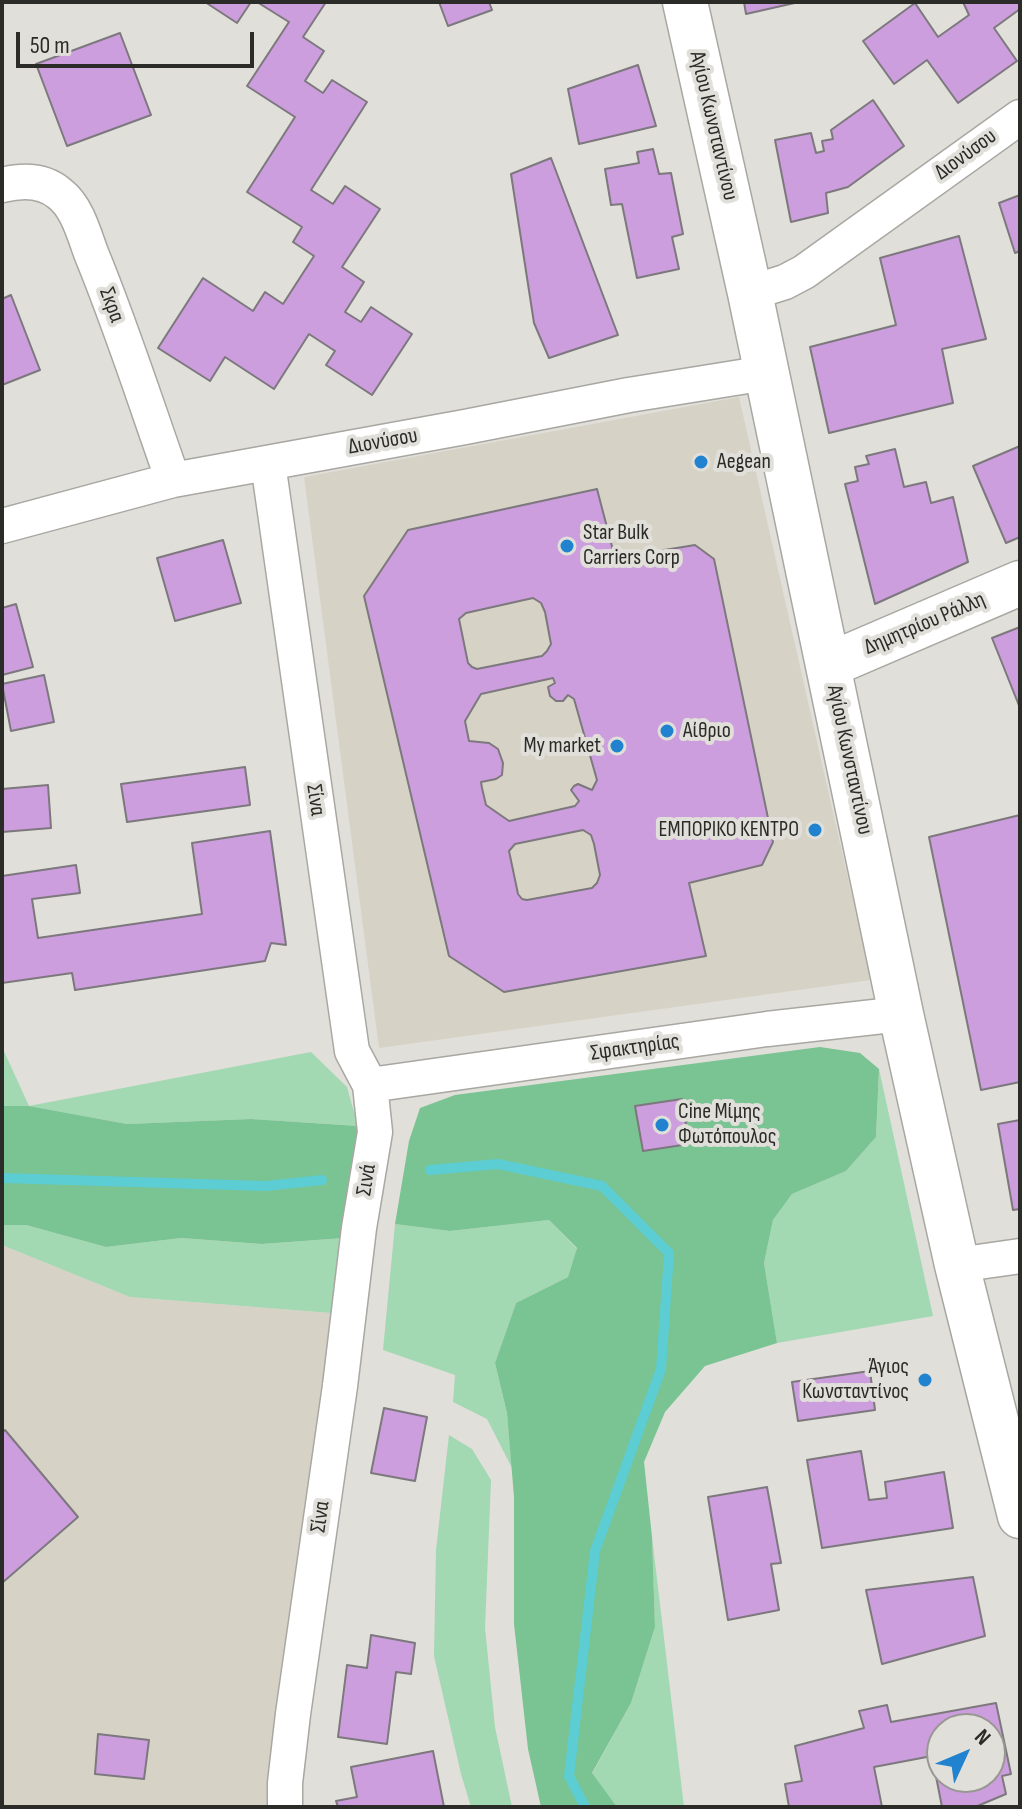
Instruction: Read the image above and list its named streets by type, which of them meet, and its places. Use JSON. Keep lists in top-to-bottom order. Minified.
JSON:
{"streets":{"street":["Αγίου Κωνσταντίνου","Διονύσου","Σκρα","Δημητρίου Ράλλη","Σίνα","Σφακτηρίας","Σινά"]},"crossings":[["Αγίου Κωνσταντίνου","Διονύσου"],["Αγίου Κωνσταντίνου","Δημητρίου Ράλλη"],["Αγίου Κωνσταντίνου","Σφακτηρίας"],["Διονύσου","Σκρα"],["Διονύσου","Σίνα"],["Σίνα","Σφακτηρίας"],["Σίνα","Σινά"]],"places":["Aegean","Star Bulk Carriers Corp","Αίθριο","My market","ΕΜΠΟΡΙΚΟ ΚΕΝΤΡΟ","Cine Μίμης Φωτόπουλος","Άγιος Κωνσταντίνος"],"scale_bar":"50 m","north":"top right"}
